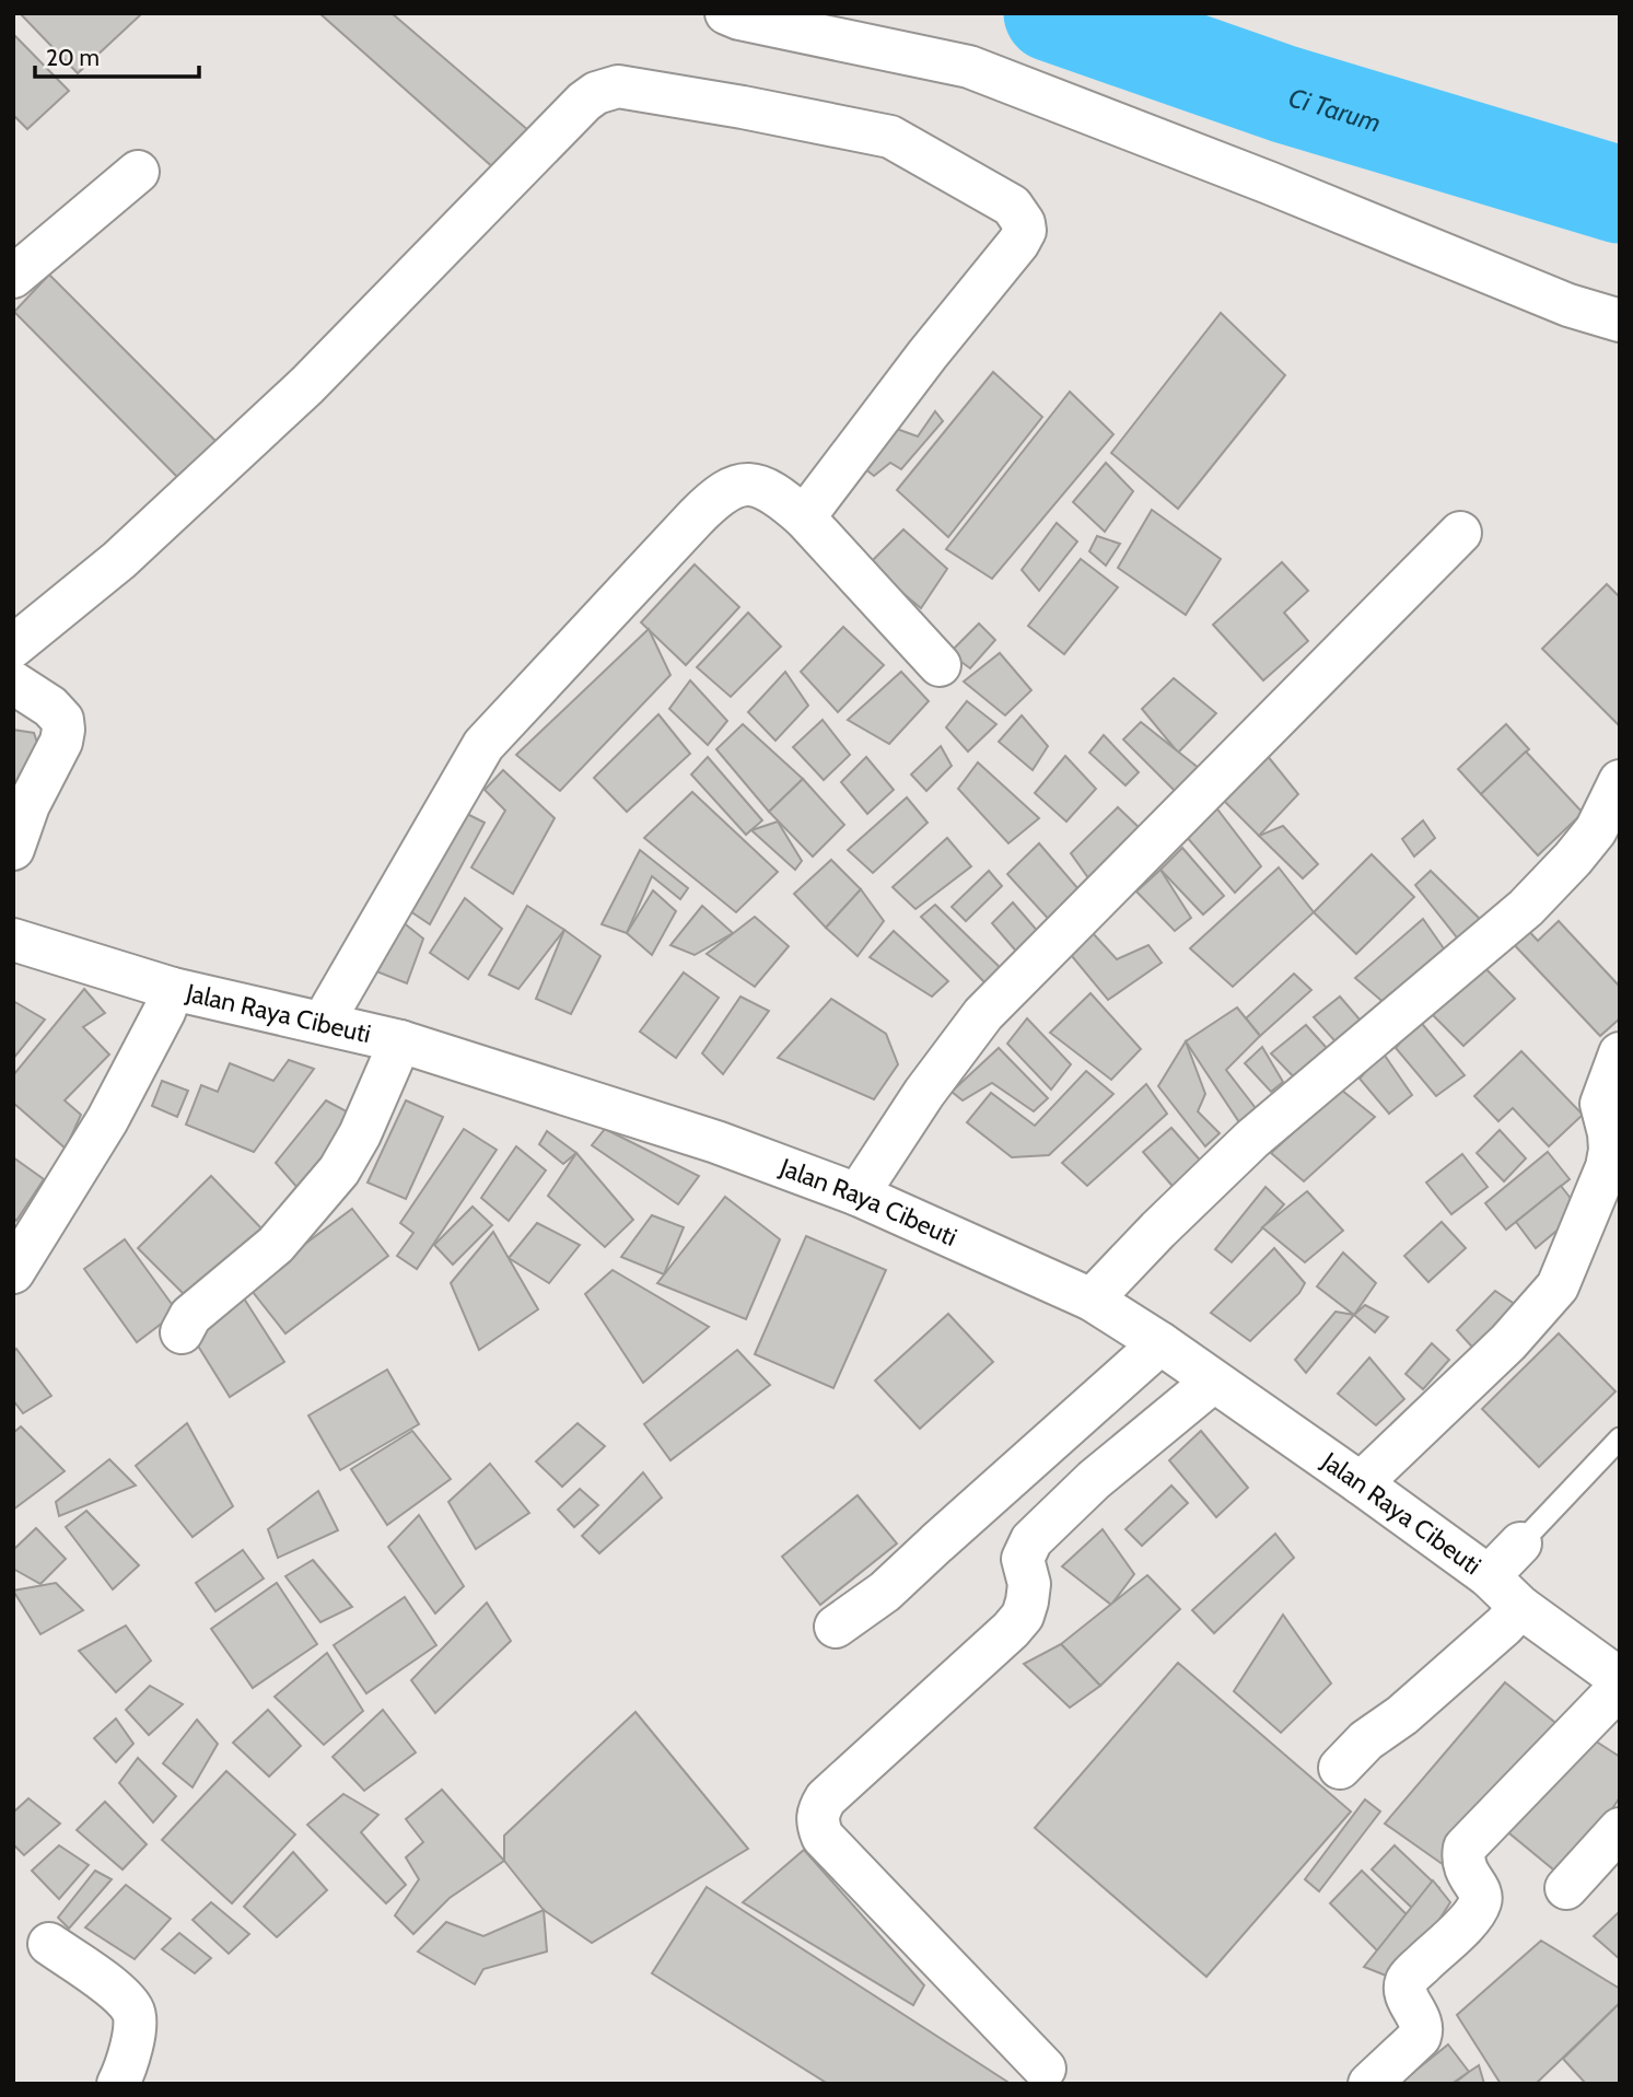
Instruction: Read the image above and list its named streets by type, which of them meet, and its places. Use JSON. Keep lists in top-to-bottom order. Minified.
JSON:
{"streets":{"street":["Jalan Raya Cibeuti"]},"water":["Ci Tarum"],"scale_bar":"20 m"}
